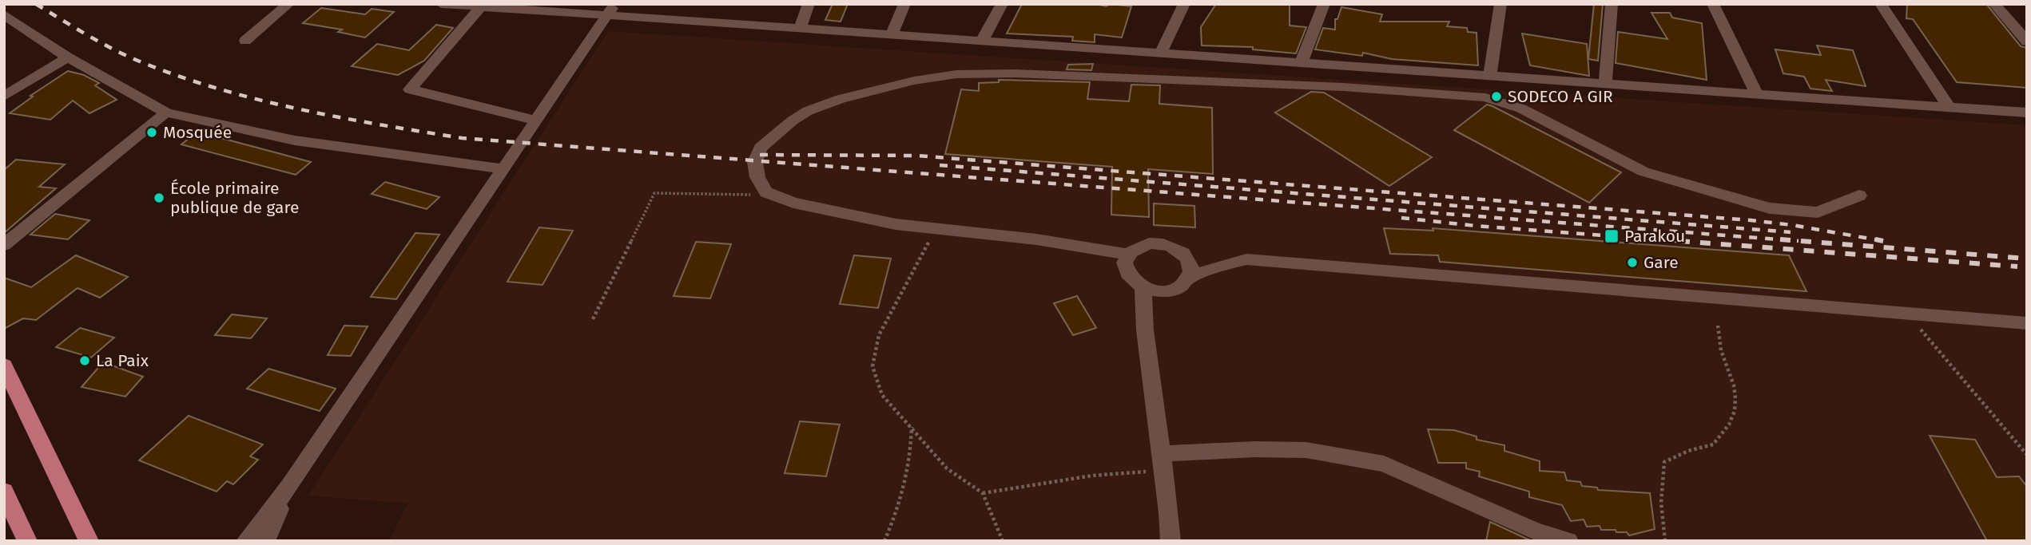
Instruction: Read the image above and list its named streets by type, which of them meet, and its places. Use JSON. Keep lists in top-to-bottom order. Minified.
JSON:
{"places":{"other":["SODECO A GIR","Mosquée","École primaire publique de gare","Gare","La Paix"],"transit":["Parakou"]}}
